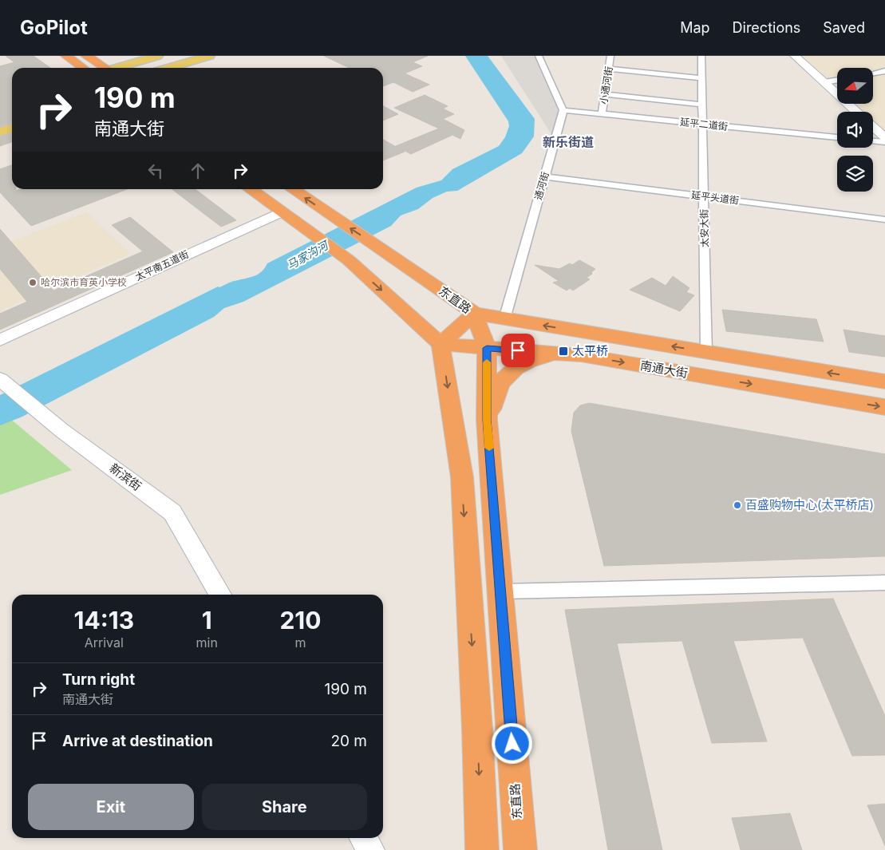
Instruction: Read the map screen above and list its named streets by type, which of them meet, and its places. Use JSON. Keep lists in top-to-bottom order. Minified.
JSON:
{"streets":{"highway":["东直路","南通大街"],"street":["小通河街","延平二道街","通河街","延平头道街","太安大街","太平南五道街","新滨街"]},"crossings":[["小通河街","延平二道街"],["延平二道街","通河街"],["延平二道街","太安大街"],["通河街","延平头道街"],["通河街","南通大街"],["延平头道街","太安大街"],["太安大街","南通大街"],["东直路","南通大街"]],"districts":["新乐街道"],"water":["马家沟河"],"places":{"other":["哈尔滨市育英小学校","百盛购物中心(太平桥店)"],"transit":["太平桥"]},"north":"left","page":{"header":"GoPilot","nav":["Map","Directions","Saved"],"turn":["190 m","南通大街"],"eta":["14:13","Arrival","1","min","210","m"],"list":[{"name":"Turn right","note":"南通大街","value":"190 m"},{"name":"Arrive at destination","value":"20 m"}],"buttons":["Exit","Share"]}}
